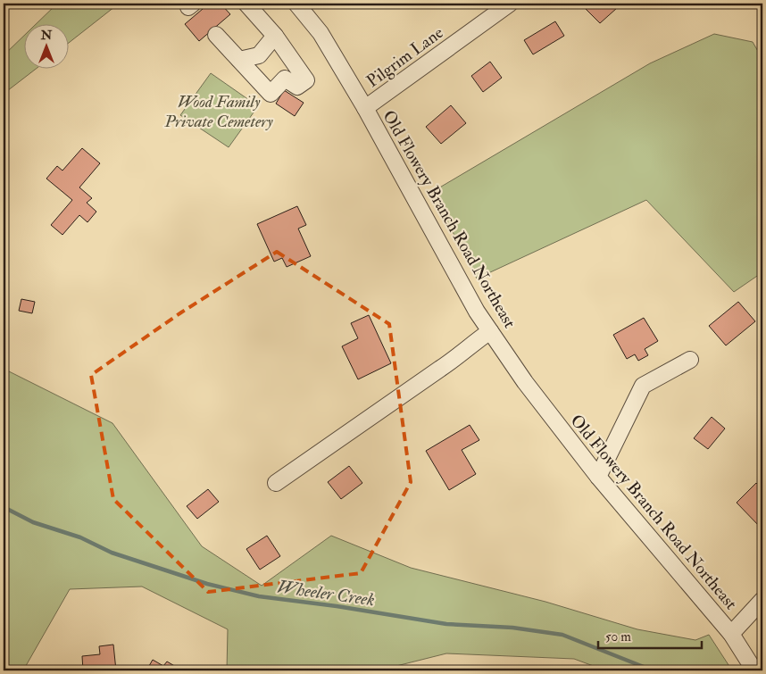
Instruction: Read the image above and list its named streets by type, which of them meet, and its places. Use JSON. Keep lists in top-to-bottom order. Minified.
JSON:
{"streets":{"street":["Pilgrim Lane","Old Flowery Branch Road Northeast"]},"crossings":[["Pilgrim Lane","Old Flowery Branch Road Northeast"]],"water":["Wheeler Creek"],"parks":["Wood Family Private Cemetery"],"scale_bar":"50 m","north":"top"}
